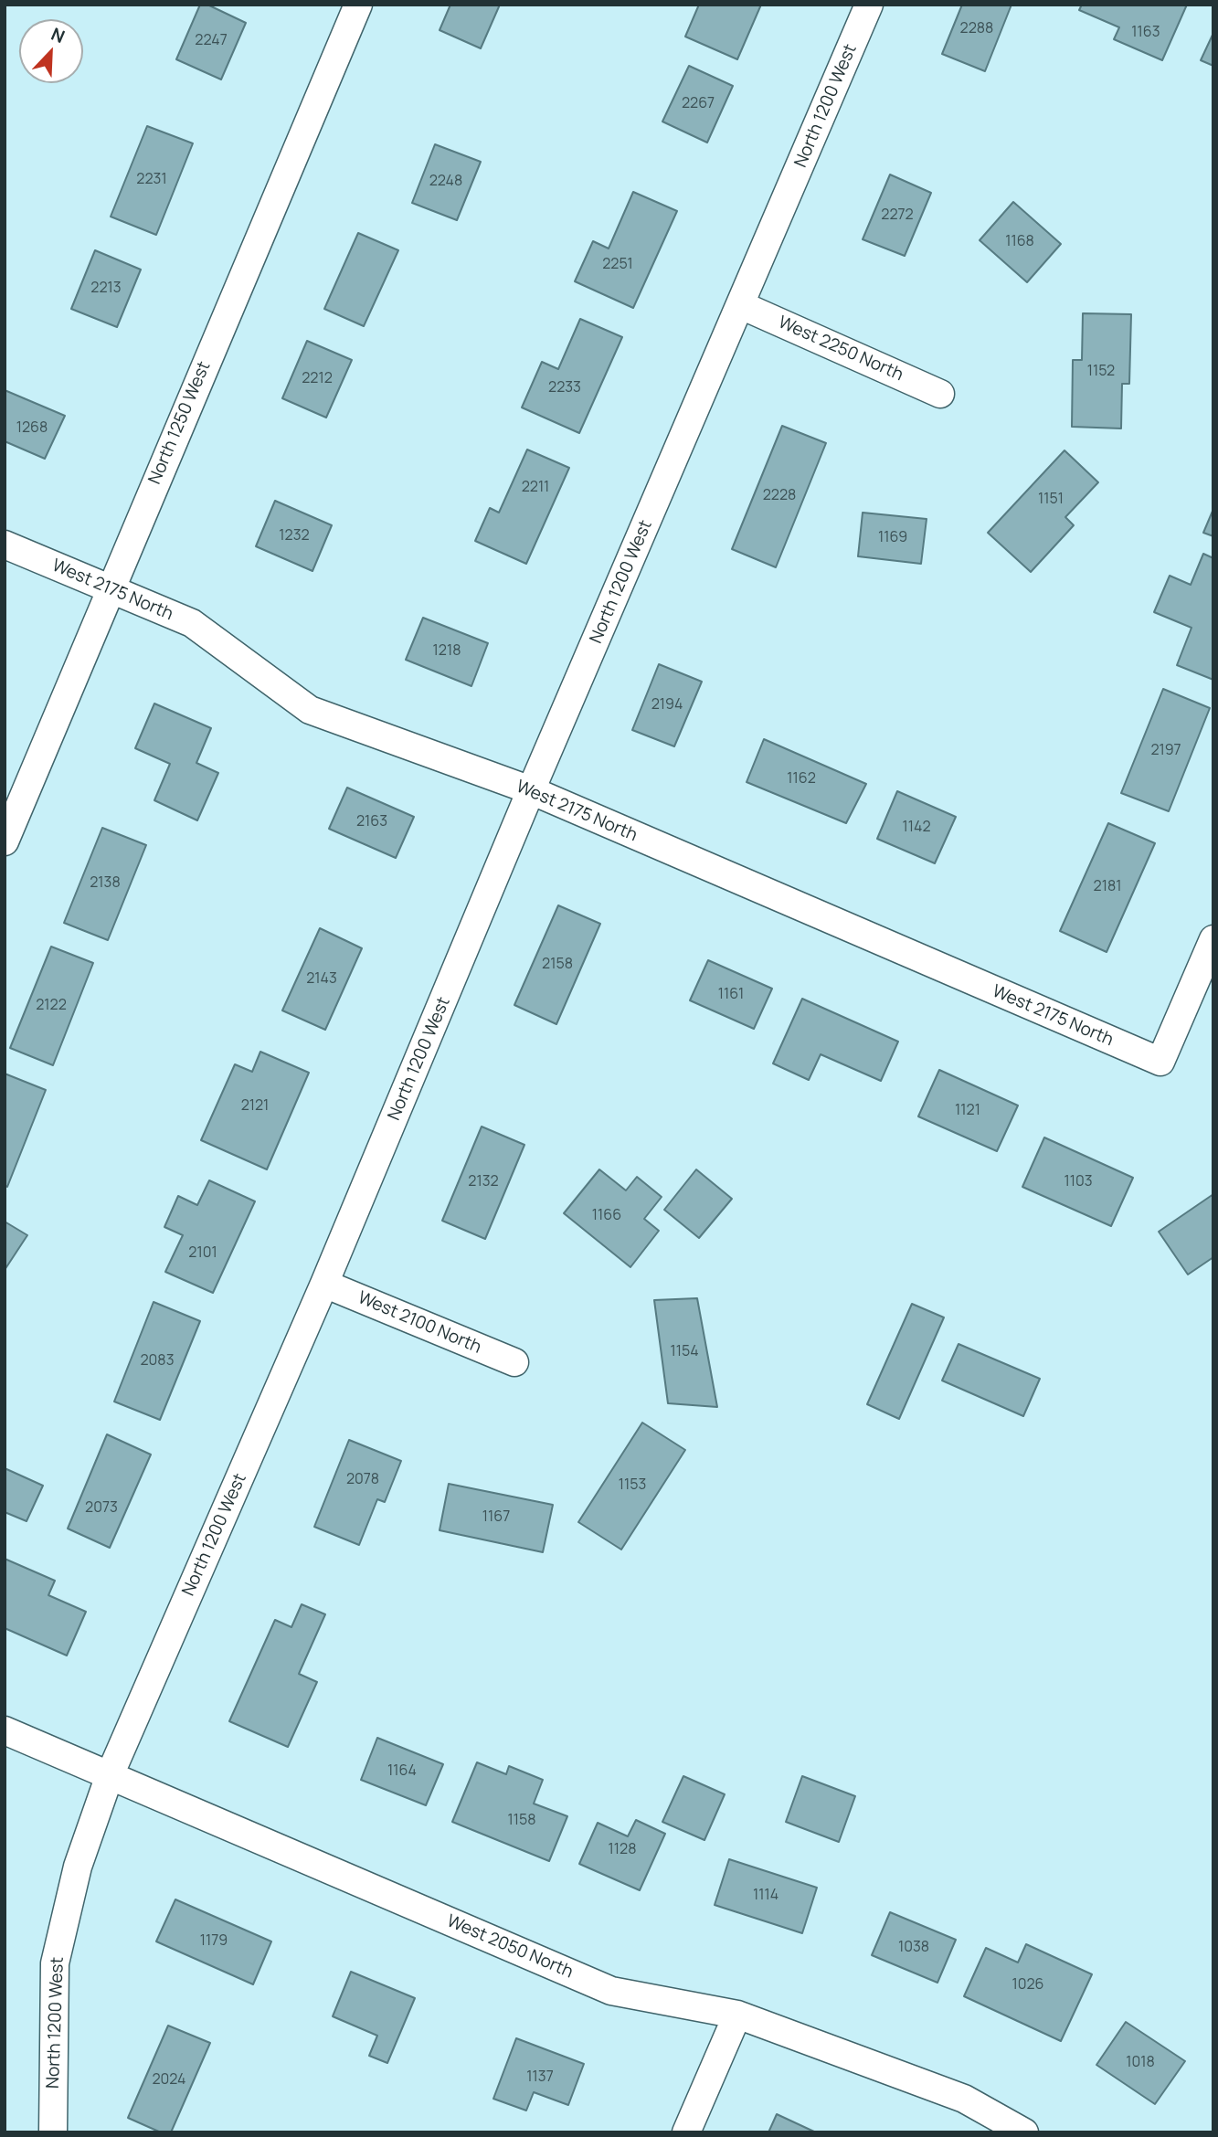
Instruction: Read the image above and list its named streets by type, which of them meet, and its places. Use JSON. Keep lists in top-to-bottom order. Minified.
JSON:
{"streets":{"street":["North 1200 West","West 2250 North","North 1250 West","West 2175 North","West 2100 North","West 2050 North"]},"crossings":[["North 1200 West","West 2250 North"],["North 1200 West","West 2175 North"],["North 1200 West","West 2100 North"],["North 1200 West","West 2050 North"],["North 1250 West","West 2175 North"]],"house_numbers":["2288","1163","2247","2267","2231","2248","2272","1168","2251","2213","1152","2212","2233","1268","2211","2228","1151","1232","1169","1218","2194","2197","1162","2163","1142","2138","2181","2158","2143","1161","2122","2121","1121","2132","1103","1166","2101","1154","2083","2078","1153","2073","1167","1164","1158","1128","1114","1179","1038","1026","1018","1137","2024"],"north":"top right"}
